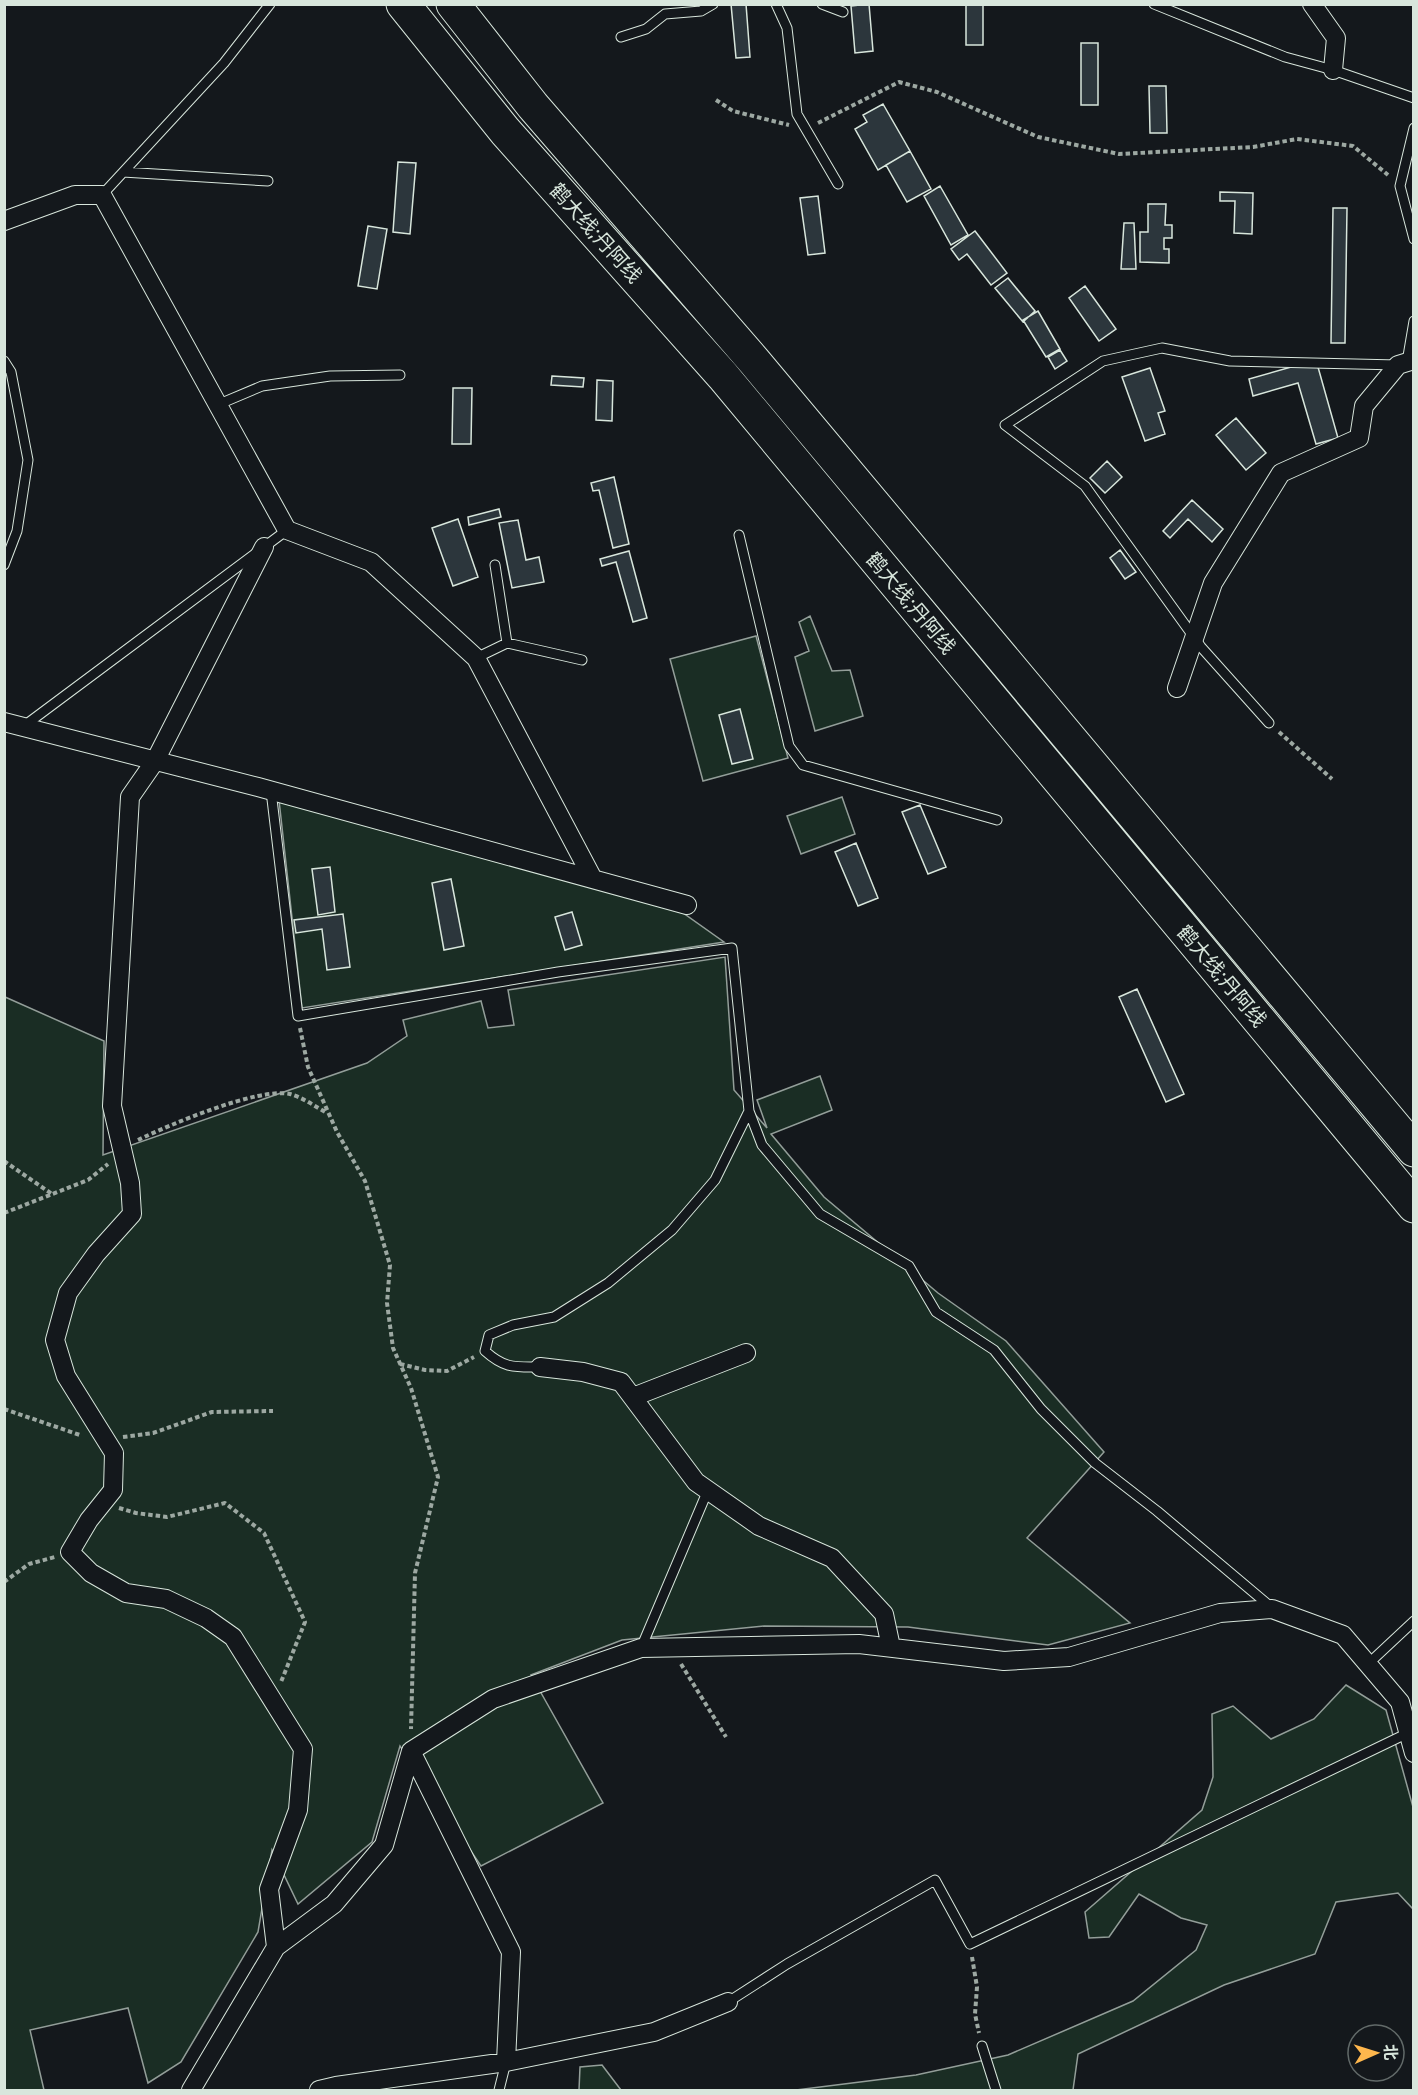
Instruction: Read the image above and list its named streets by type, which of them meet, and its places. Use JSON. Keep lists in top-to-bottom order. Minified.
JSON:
{"streets":{"highway":["鹤大线;丹阿线"]},"north":"right"}
